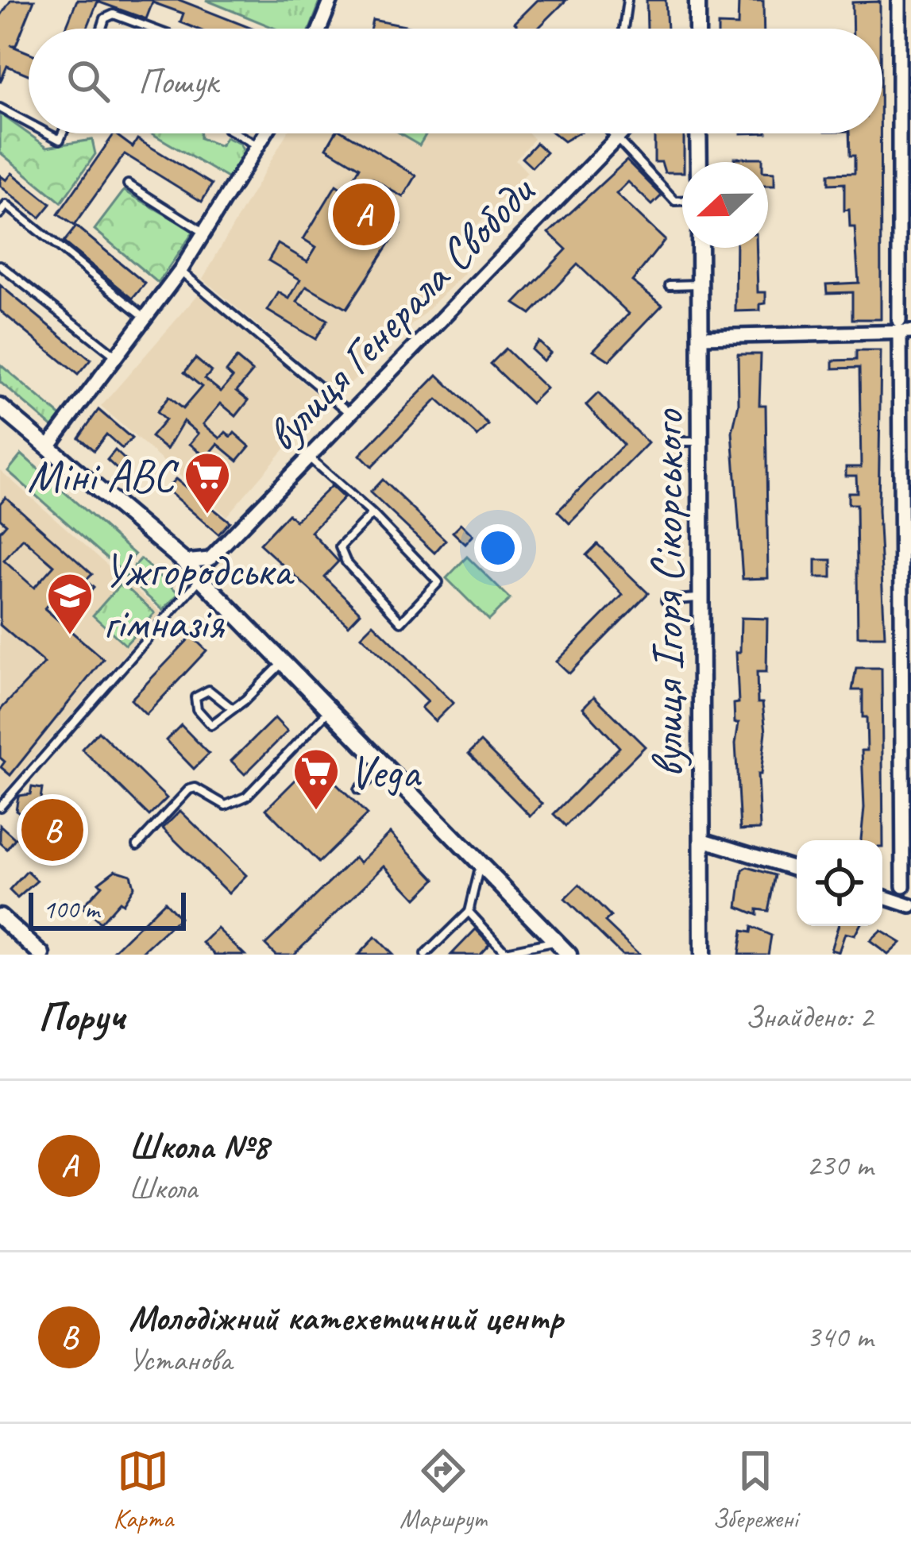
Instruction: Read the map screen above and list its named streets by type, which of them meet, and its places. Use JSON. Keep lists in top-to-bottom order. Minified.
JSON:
{"streets":{"street":["вулиця Генерала Свободи","вулиця Ігоря Сікорського"]},"places":{"supermarket":["Міні ABC","Vega"],"school or university":["Ужгородська гімназія"]},"scale_bar":"100 m","north":"left","page":{"search":"Пошук","pins":["A","B"],"scale":"100 m","heading":["Поруч","Знайдено: 2"],"list":[{"mark":"A","name":"Школа №8","note":"Школа","value":"230 m"},{"mark":"B","name":"Молодіжний катехетичний центр","note":"Установа","value":"340 m"}],"nav":["Карта","Маршрут","Збережені"]}}
